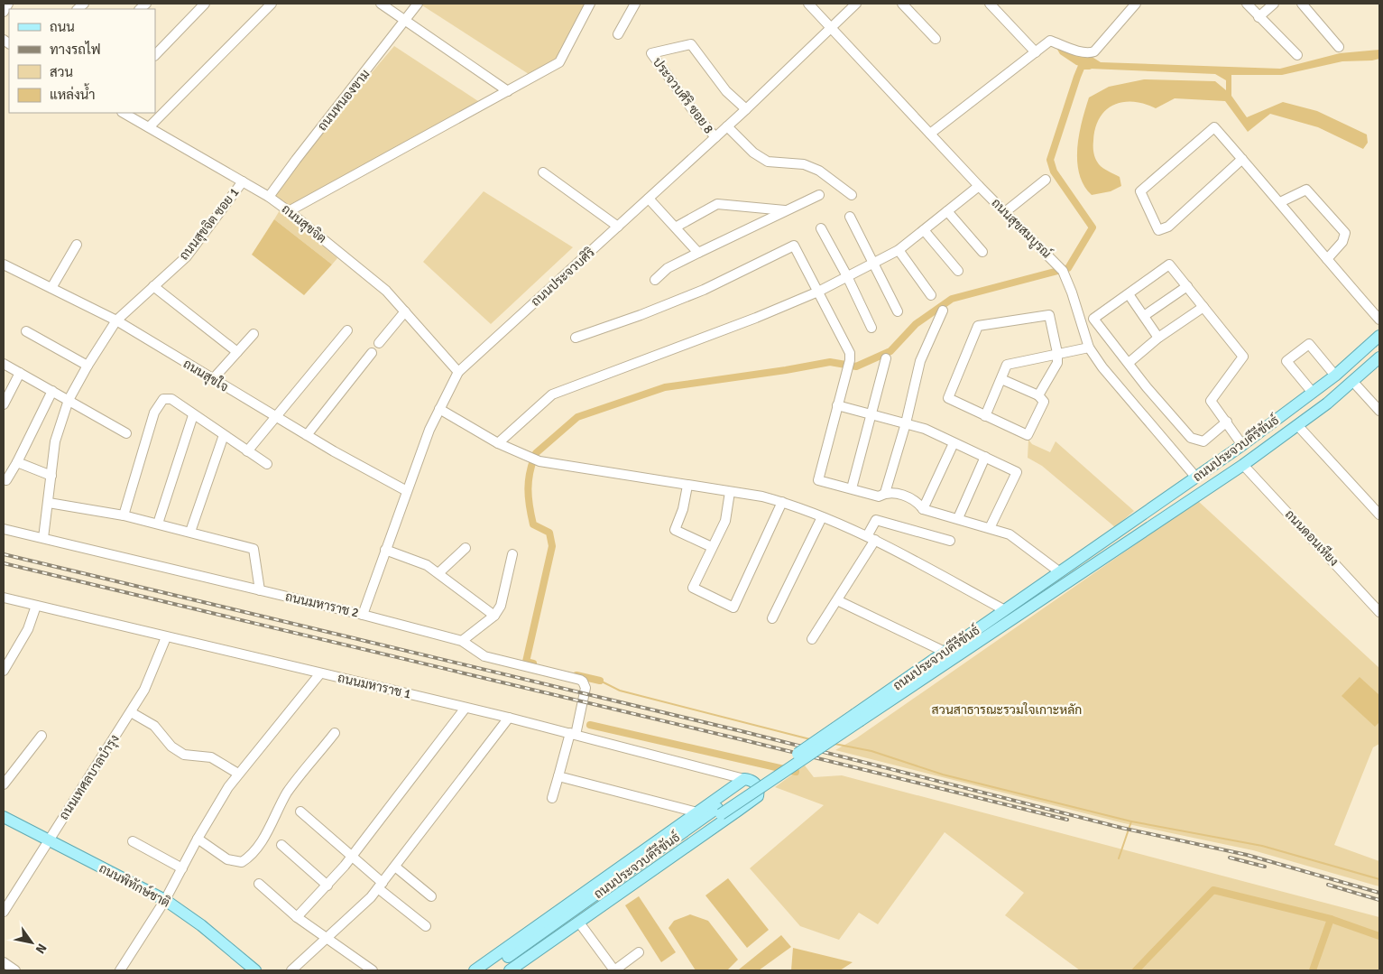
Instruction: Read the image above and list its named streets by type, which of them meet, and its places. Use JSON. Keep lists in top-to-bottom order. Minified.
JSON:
{"streets":{"main road":["ถนนประจวบคีรีขันธ์","ถนนพิทักษ์ชาติ"],"street":["ประจวบศิริ ซอย 8","ถนนหนองขาม","ถนนสุขจิต ซอย 1","ถนนสุขจิต","ถนนสุขสมบูรณ์","ถนนประจวบศิริ","ถนนสุขใจ","ถนนดอนเหียง","ถนนมหาราช 2","ถนนมหาราช 1","ถนนเทศลบาลบำรุง"]},"crossings":[["ประจวบศิริ ซอย 8","ถนนประจวบศิริ"],["ถนนหนองขาม","ถนนสุขจิต"],["ถนนสุขจิต ซอย 1","ถนนสุขจิต"],["ถนนสุขจิต ซอย 1","ถนนสุขใจ"],["ถนนสุขจิต ซอย 1","ถนนมหาราช 2"],["ถนนสุขจิต","ถนนประจวบศิริ"],["ถนนสุขสมบูรณ์","ถนนประจวบศิริ"],["ถนนสุขสมบูรณ์","ถนนประจวบคีรีขันธ์"],["ถนนประจวบศิริ","ถนนสุขใจ"],["ถนนประจวบศิริ","ถนนมหาราช 2"],["ถนนประจวบคีรีขันธ์","ถนนดอนเหียง"],["ถนนมหาราช 2","ถนนมหาราช 1"],["ถนนมหาราช 1","ถนนเทศลบาลบำรุง"],["ถนนเทศลบาลบำรุง","ถนนพิทักษ์ชาติ"]],"parks":["สวนสาธารณะรวมใจเกาะหลัก"],"legend":["ถนน","ทางรถไฟ","สวน","แหล่งน้ำ"],"north":"bottom right"}
